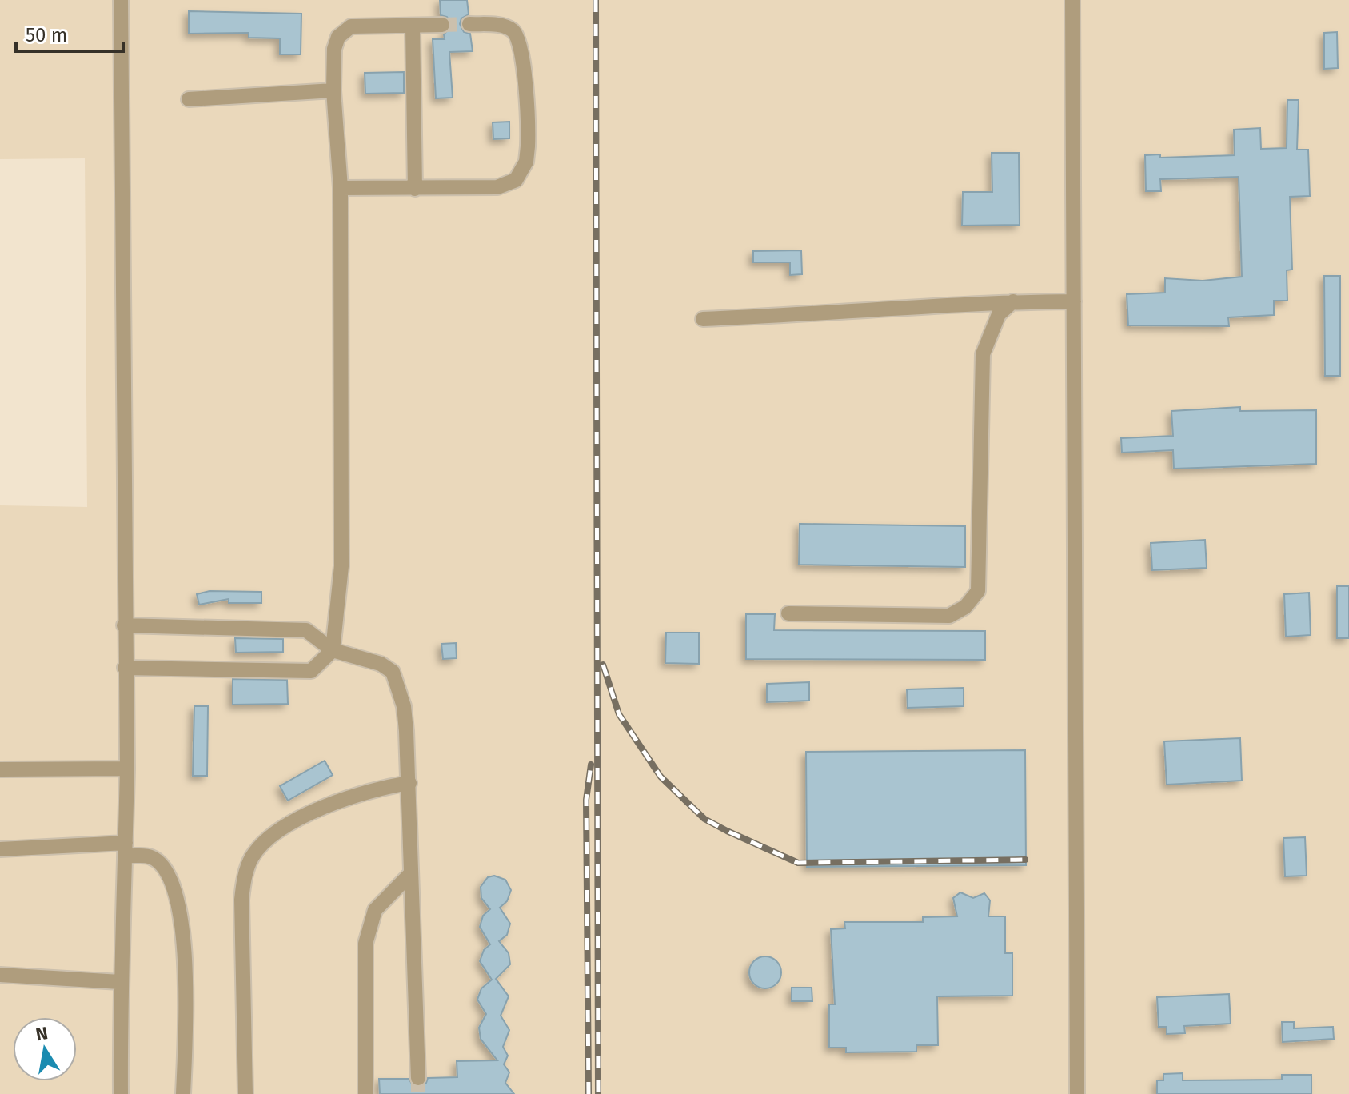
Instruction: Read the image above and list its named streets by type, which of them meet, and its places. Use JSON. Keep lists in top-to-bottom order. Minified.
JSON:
{"scale_bar":"50 m","north":"top"}
